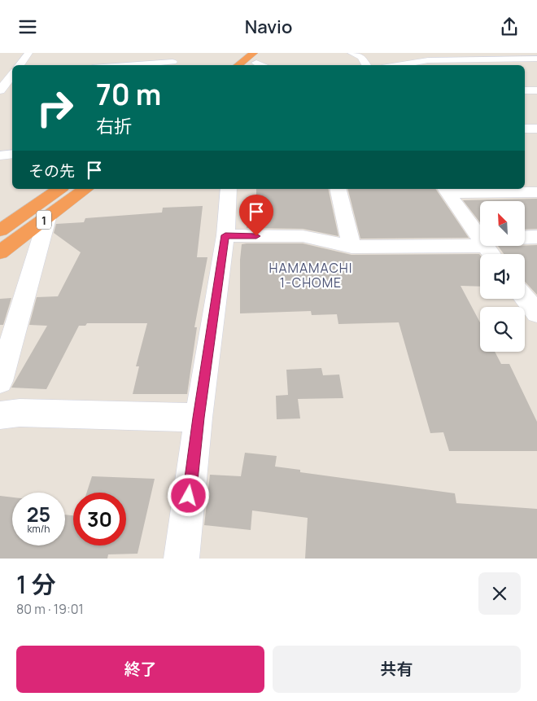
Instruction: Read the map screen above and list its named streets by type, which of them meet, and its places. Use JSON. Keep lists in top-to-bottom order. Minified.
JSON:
{"streets":{"highway":["1"]},"districts":["HAMAMACHI 1-CHOME"],"north":"top left","page":{"header":"Navio","turn":["70 m","右折"],"then":"その先","speed":"25 km/h","limit":"30","heading":["1 分","80 m · 19:01"],"buttons":["終了","共有"]}}
